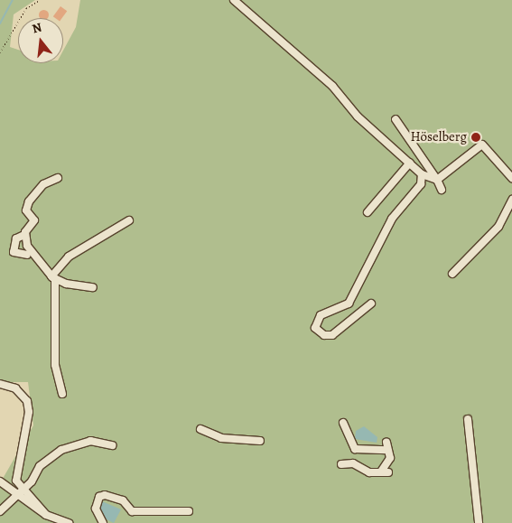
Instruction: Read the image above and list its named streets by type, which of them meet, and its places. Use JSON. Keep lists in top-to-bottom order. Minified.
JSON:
{"places":["Höselberg"],"north":"top"}
